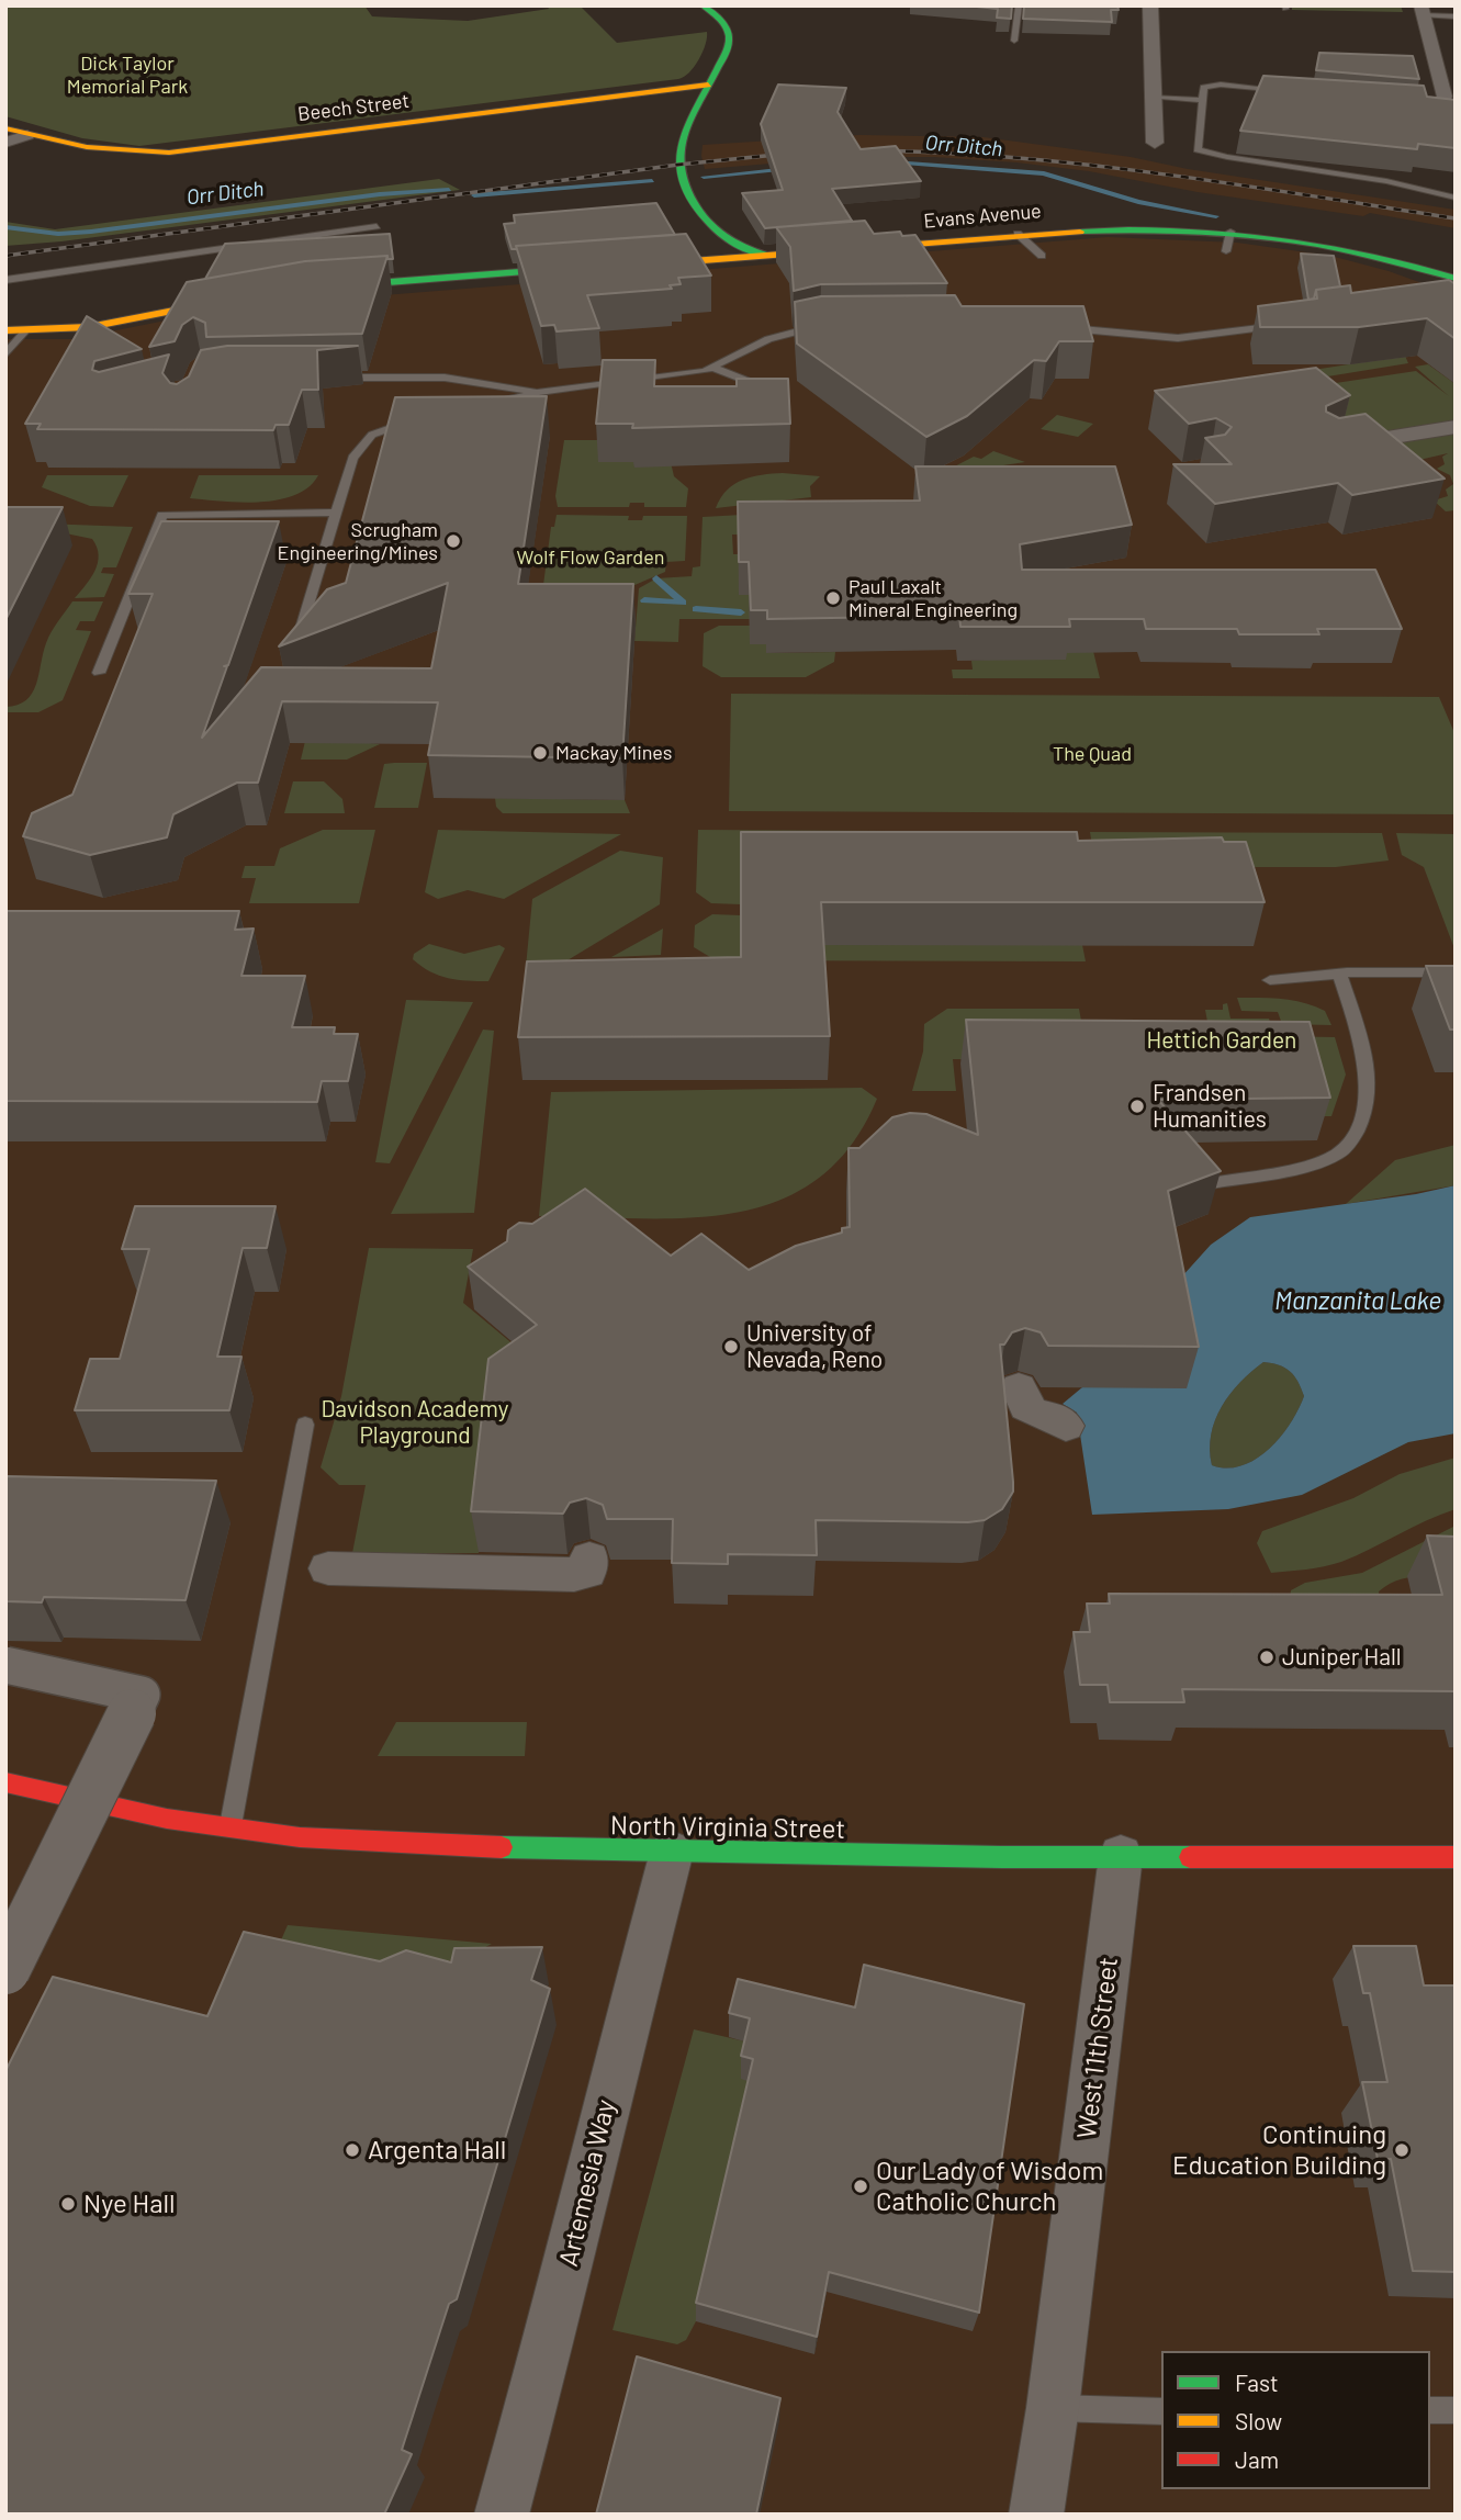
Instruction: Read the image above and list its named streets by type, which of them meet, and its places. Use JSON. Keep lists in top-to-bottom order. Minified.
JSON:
{"streets":{"street":["Beech Street","Evans Avenue","North Virginia Street","West 11th Street","Artemesia Way"]},"crossings":[["North Virginia Street","West 11th Street"],["North Virginia Street","Artemesia Way"]],"water":["Orr Ditch","Manzanita Lake"],"parks":["Dick Taylor Memorial Park","Wolf Flow Garden","The Quad","Hettich Garden","Davidson Academy Playground"],"places":["Scrugham Engineering/Mines","Paul Laxalt Mineral Engineering","Mackay Mines","Frandsen Humanities","University of Nevada, Reno","Juniper Hall","Argenta Hall","Continuing Education Building","Our Lady of Wisdom Catholic Church","Nye Hall"],"legend":["Fast","Slow","Jam"]}
